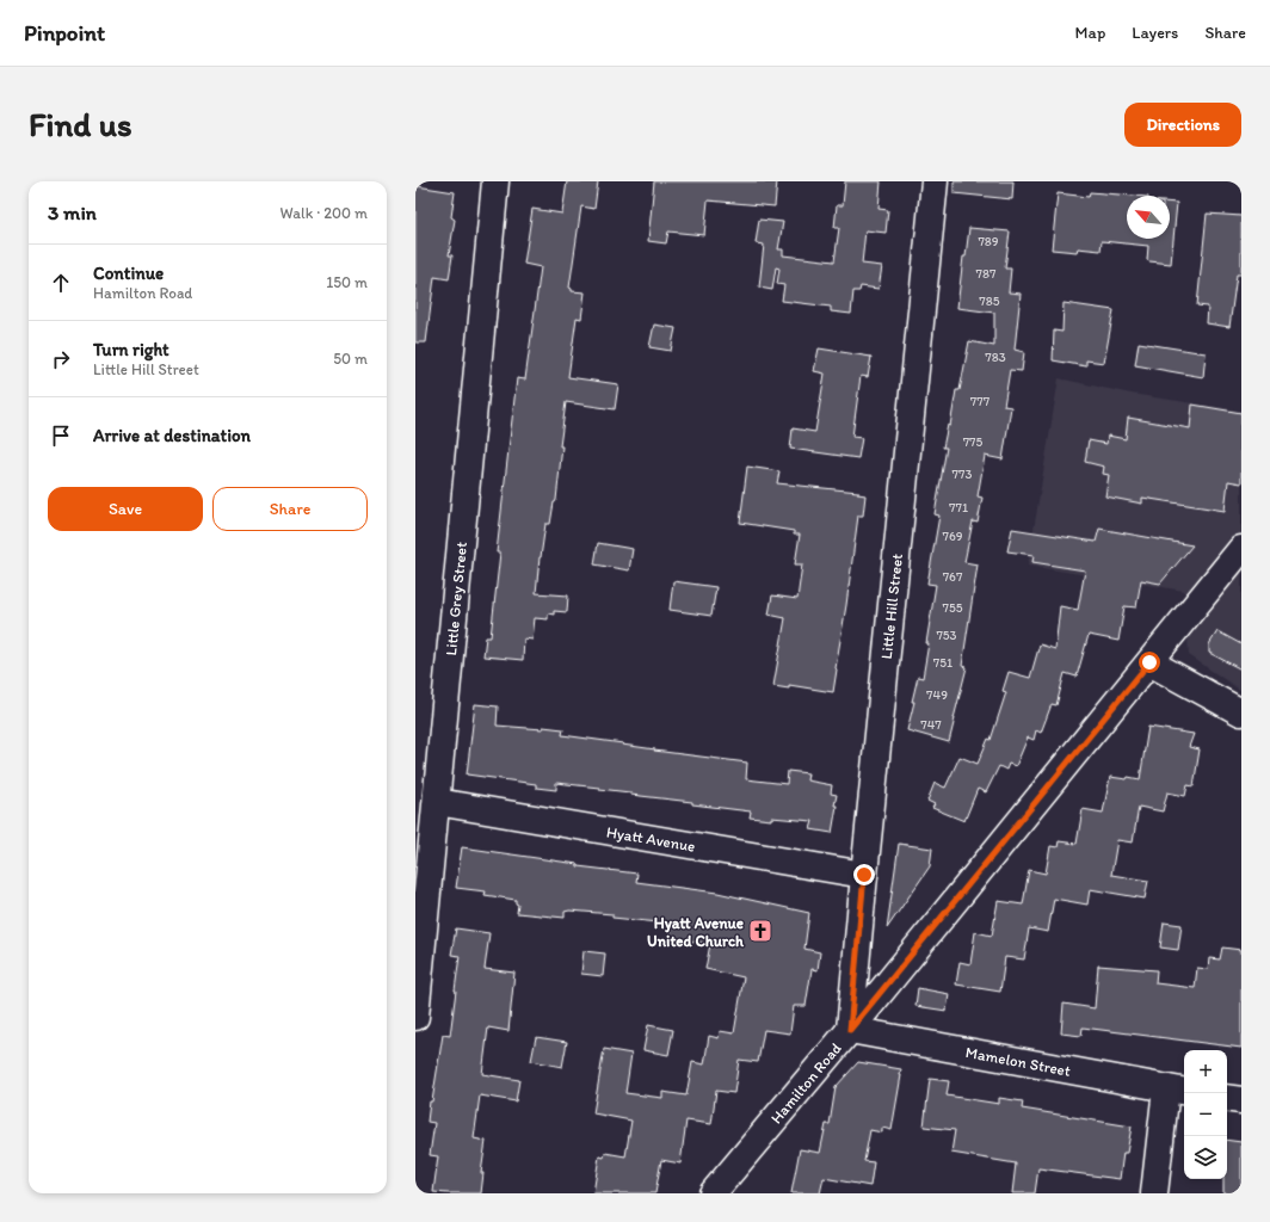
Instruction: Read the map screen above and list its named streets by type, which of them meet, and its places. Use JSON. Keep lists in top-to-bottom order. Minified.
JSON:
{"streets":{"street":["Little Grey Street","Little Hill Street","Hyatt Avenue","Mamelon Street","Hamilton Road"]},"crossings":[["Little Grey Street","Hyatt Avenue"],["Little Hill Street","Hyatt Avenue"],["Little Hill Street","Mamelon Street"],["Little Hill Street","Hamilton Road"],["Mamelon Street","Hamilton Road"]],"places":{"church":["Hyatt Avenue United Church"]},"house_numbers":["789","787","785","783","777","775","773","771","769","767","755","753","751","749","747"],"north":"top left","page":{"header":"Pinpoint","nav":["Map","Layers","Share"],"buttons":["Directions",["Save","Share"]],"title":"Find us","heading":["3 min","Walk · 200 m"],"list":[["Continue","Hamilton Road","150 m"],["Turn right","Little Hill Street","50 m"],"Arrive at destination"],"map_buttons":["+","−"]}}
